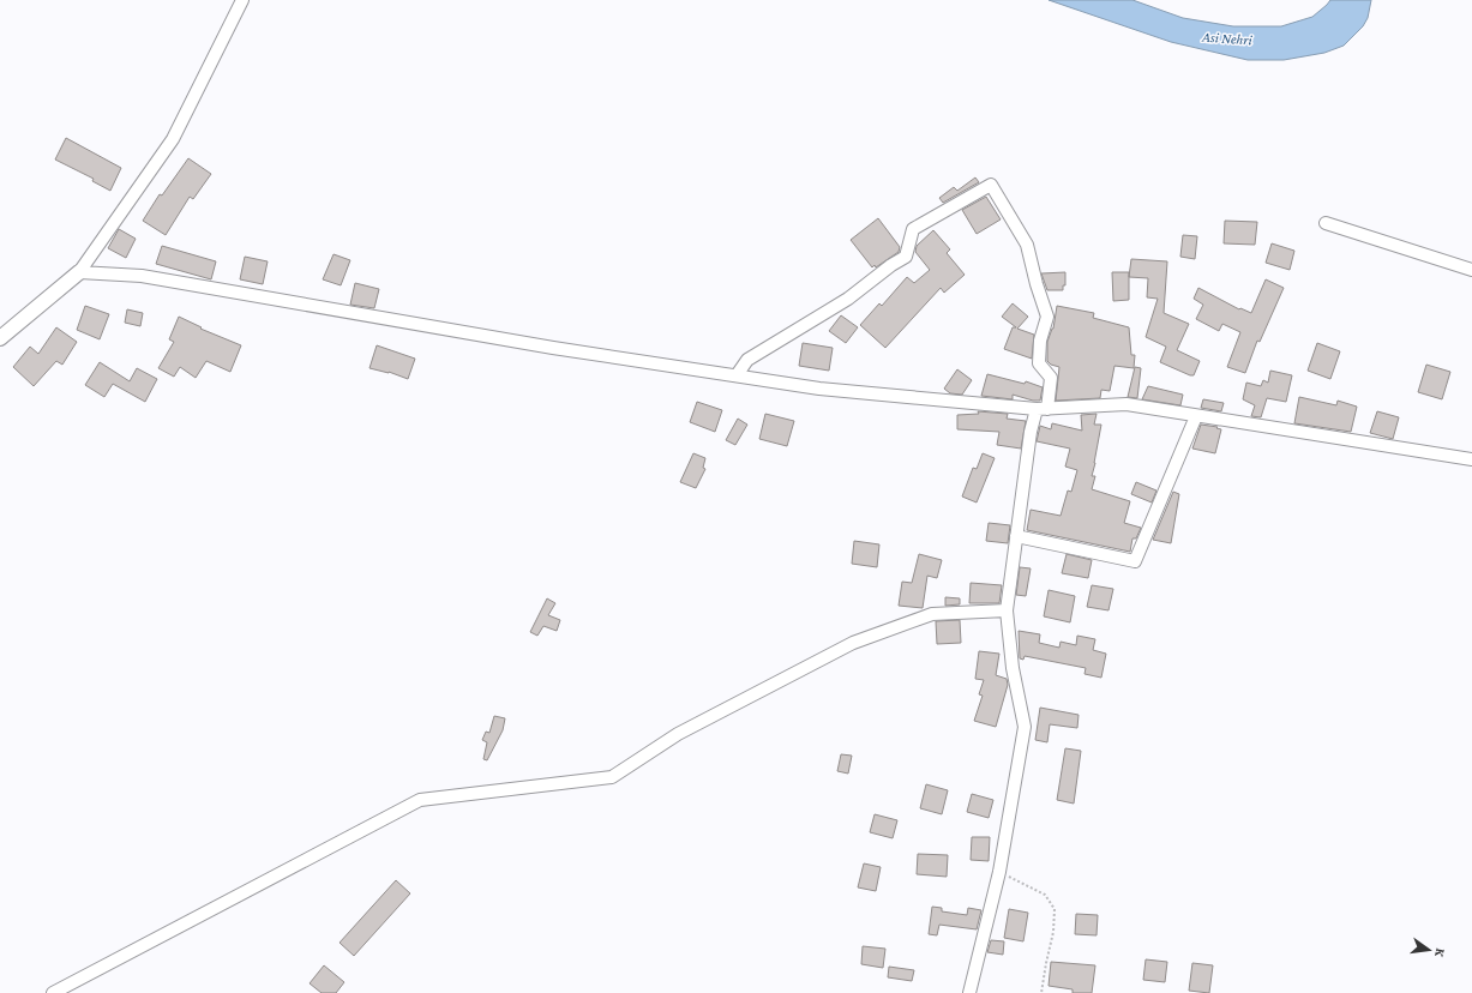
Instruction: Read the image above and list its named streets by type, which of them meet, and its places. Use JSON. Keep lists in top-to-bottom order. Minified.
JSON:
{"water":["Asi Nehri"],"north":"right"}
